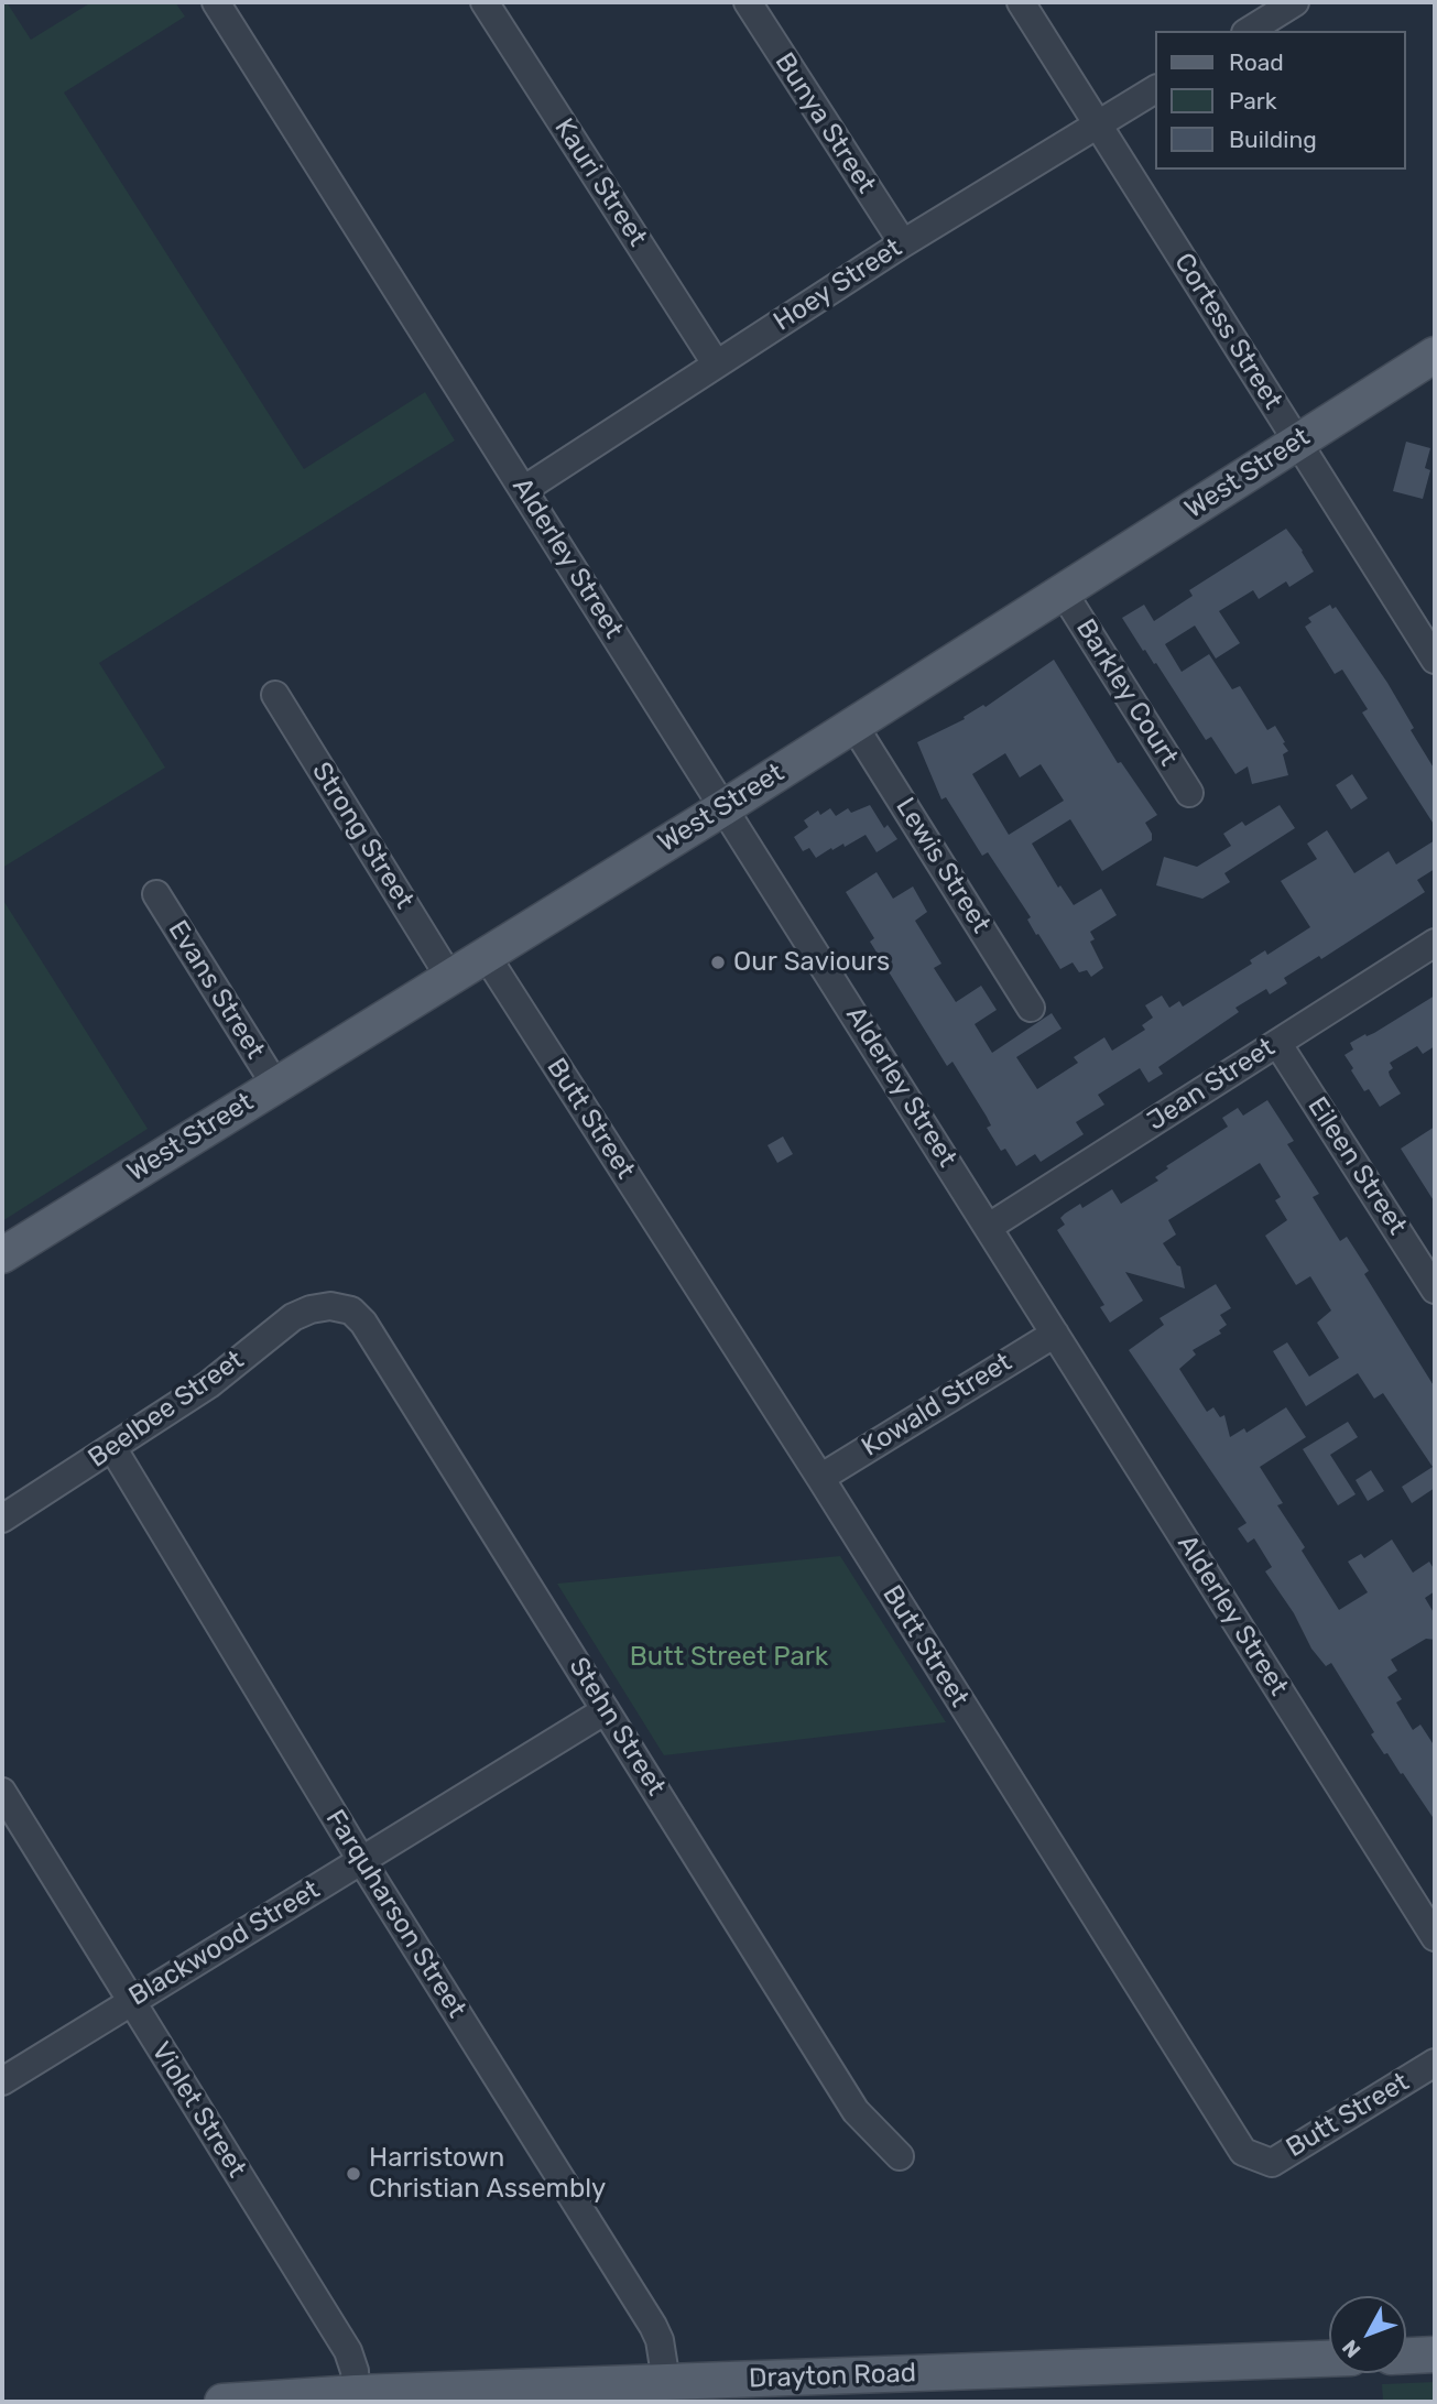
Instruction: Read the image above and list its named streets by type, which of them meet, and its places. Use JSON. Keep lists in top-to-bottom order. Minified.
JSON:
{"streets":{"main road":["West Street","Drayton Road"],"street":["Bunya Street","Kauri Street","Hoey Street","Cortess Street","Alderley Street","Barkley Court","Strong Street","Lewis Street","Evans Street","Jean Street","Butt Street","Eileen Street","Kowald Street","Beelbee Street","Stehn Street","Farquharson Street","Blackwood Street","Violet Street"]},"crossings":[["Bunya Street","Hoey Street"],["Kauri Street","Hoey Street"],["Hoey Street","Cortess Street"],["Hoey Street","Alderley Street"],["Cortess Street","West Street"],["West Street","Alderley Street"],["West Street","Barkley Court"],["West Street","Strong Street"],["West Street","Lewis Street"],["West Street","Evans Street"],["West Street","Butt Street"],["Alderley Street","Jean Street"],["Alderley Street","Kowald Street"],["Jean Street","Eileen Street"],["Butt Street","Kowald Street"],["Beelbee Street","Stehn Street"],["Beelbee Street","Farquharson Street"],["Stehn Street","Blackwood Street"],["Farquharson Street","Blackwood Street"],["Farquharson Street","Drayton Road"],["Blackwood Street","Violet Street"],["Violet Street","Drayton Road"]],"parks":["Butt Street Park"],"places":["Our Saviours","Harristown Christian Assembly"],"legend":["Road","Park","Building"],"north":"bottom left"}
